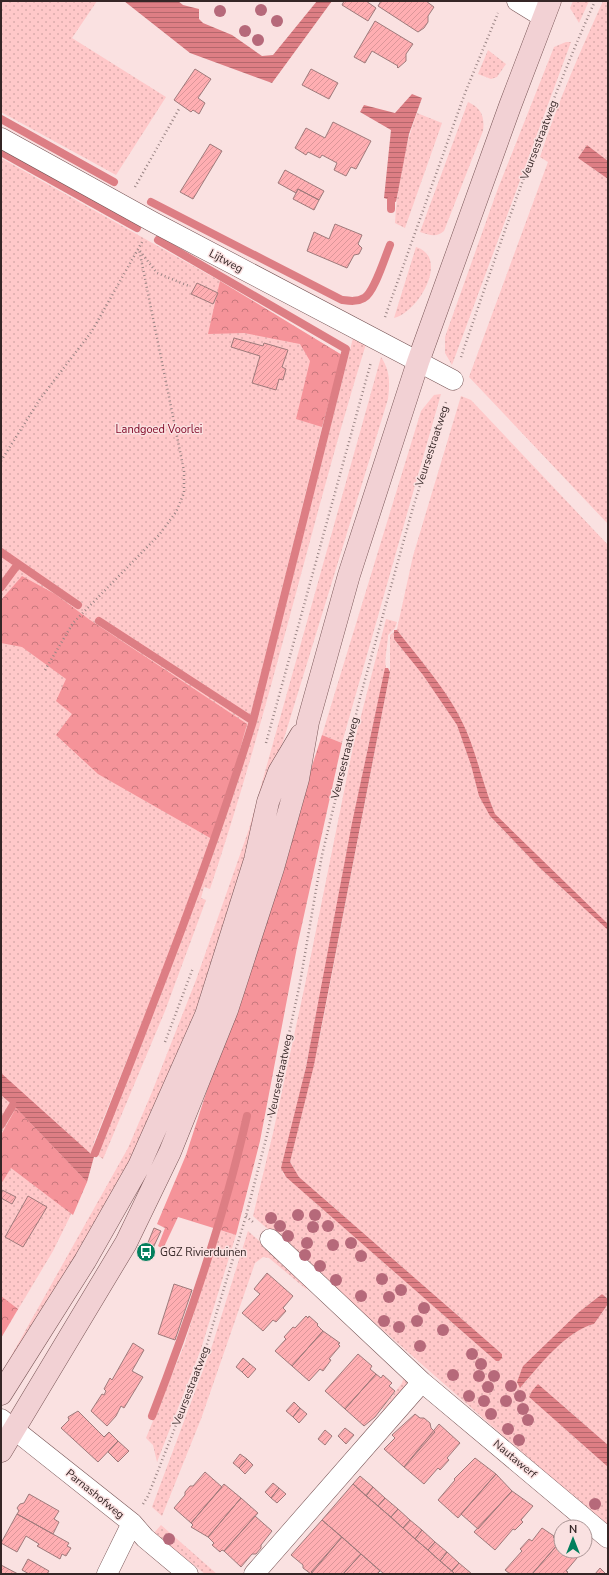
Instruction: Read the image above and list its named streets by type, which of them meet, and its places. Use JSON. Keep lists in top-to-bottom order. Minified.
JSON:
{"streets":{"street":["Lijtweg","Nautawerf","Parnashofweg"],"path":["Veursestraatweg"]},"crossings":[["Veursestraatweg","Lijtweg"],["Veursestraatweg","Parnashofweg"]],"parks":["Landgoed Voorlei"],"places":{"bus stop":["GGZ Rivierduinen"]},"north":"top"}
